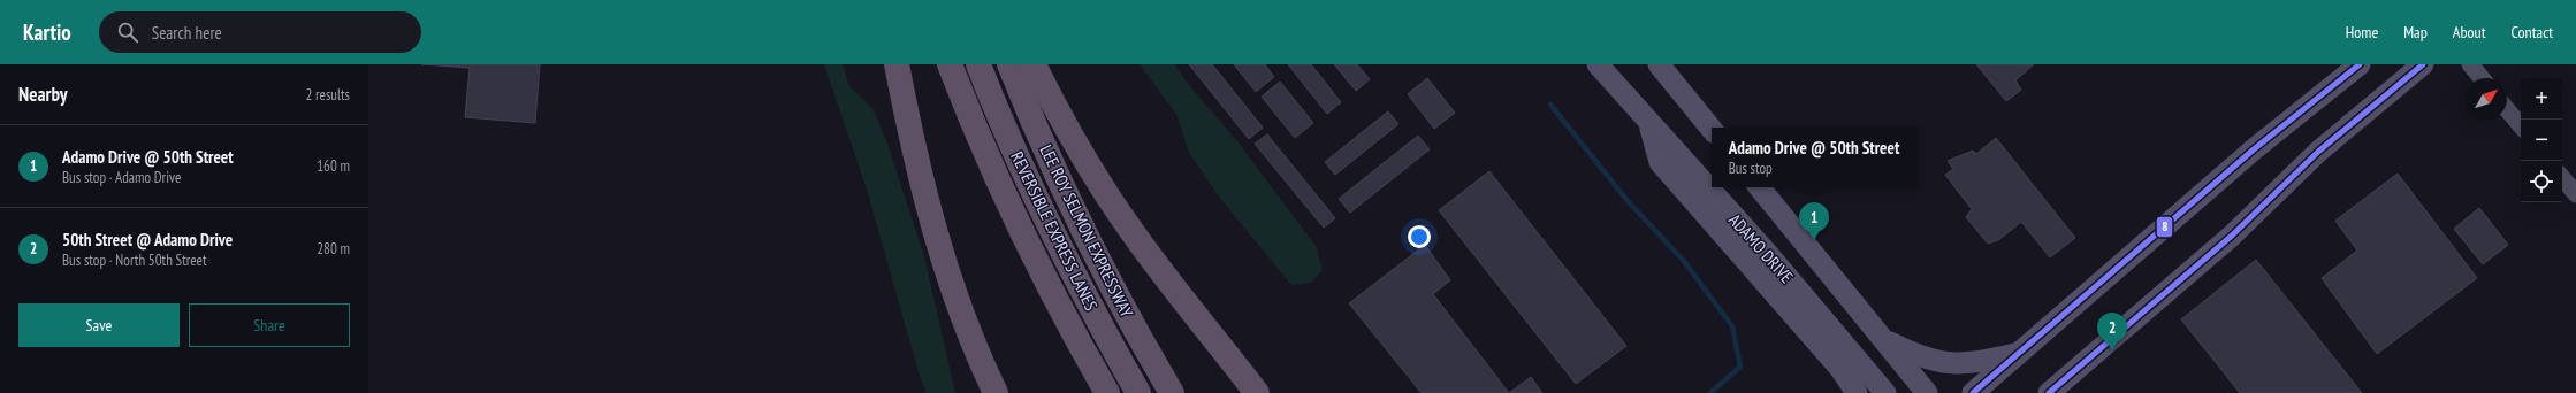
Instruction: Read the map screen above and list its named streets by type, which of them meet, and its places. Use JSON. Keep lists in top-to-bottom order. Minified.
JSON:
{"streets":{"highway":["REVERSIBLE EXPRESS LANES","LEE ROY SELMON EXPRESSWAY"],"main road":["ADAMO DRIVE"]},"lines":["transit line 8"],"north":"top right","page":{"header":"Kartio","search":"Search here","nav":["Home","Map","About","Contact"],"heading":["Nearby","2 results"],"map_buttons":["+","−"],"list":[{"mark":"1","name":"Adamo Drive @ 50th Street","note":"Bus stop · Adamo Drive","value":"160 m"},{"mark":"2","name":"50th Street @ Adamo Drive","note":"Bus stop · North 50th Street","value":"280 m"}],"popup":["Adamo Drive @ 50th Street","Bus stop"],"pins":["1","2"],"buttons":["Save","Share"]}}
